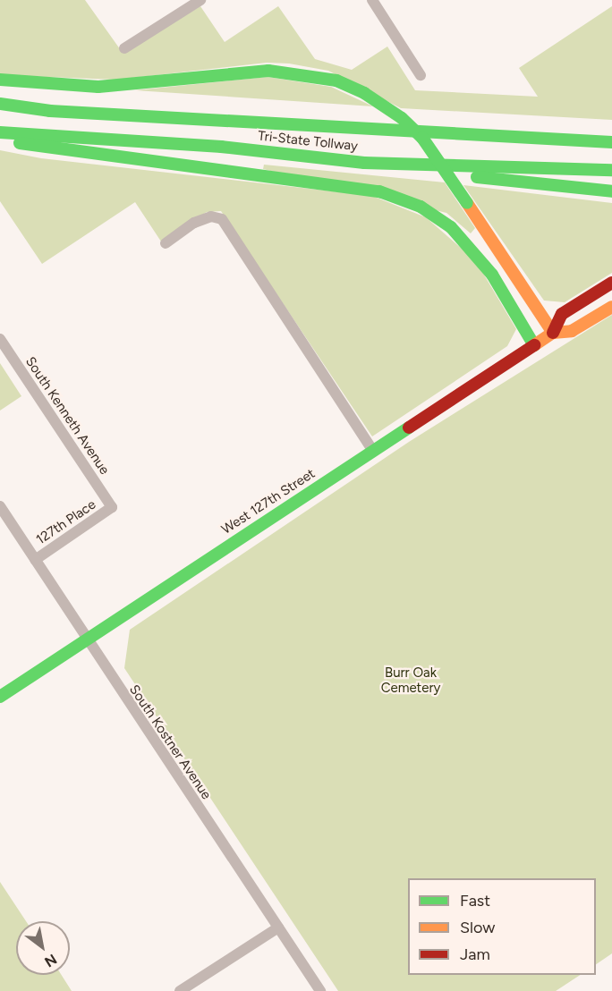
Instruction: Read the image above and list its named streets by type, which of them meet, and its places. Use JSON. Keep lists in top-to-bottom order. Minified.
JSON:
{"streets":{"main road":["Tri-State Tollway","West 127th Street"],"street":["South Kenneth Avenue","127th Place","South Kostner Avenue"]},"crossings":[["South Kenneth Avenue","127th Place"],["West 127th Street","South Kostner Avenue"],["127th Place","South Kostner Avenue"]],"parks":["Burr Oak Cemetery"],"legend":["Fast","Slow","Jam"],"north":"bottom right"}
